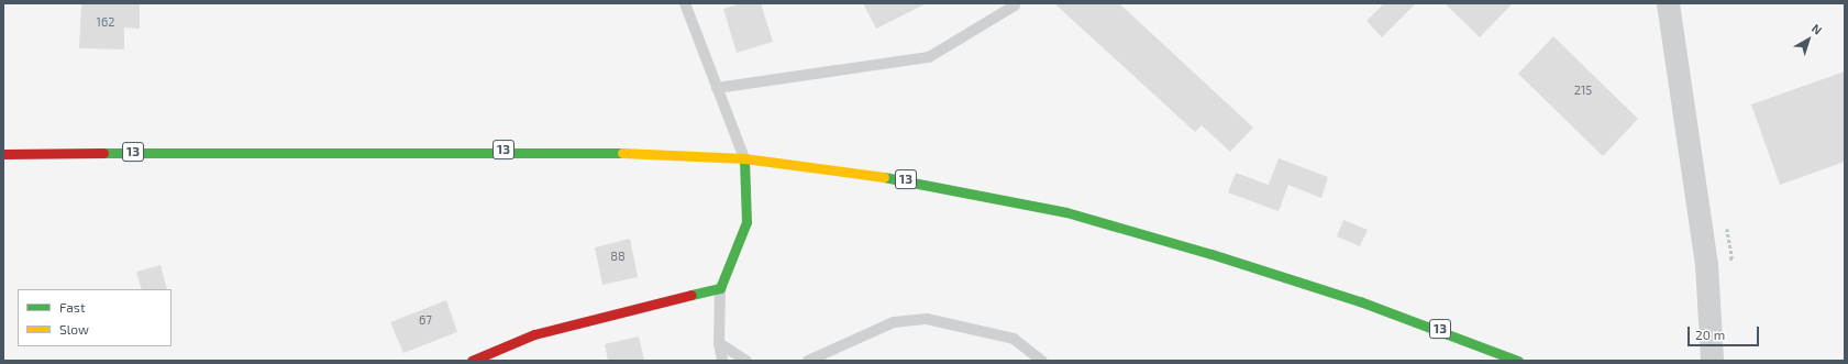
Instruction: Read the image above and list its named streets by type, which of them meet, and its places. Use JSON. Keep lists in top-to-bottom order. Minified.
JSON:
{"streets":{"main road":["13"]},"house_numbers":["162","215","88","67"],"legend":["Fast","Slow"],"scale_bar":"20 m","north":"top right"}
